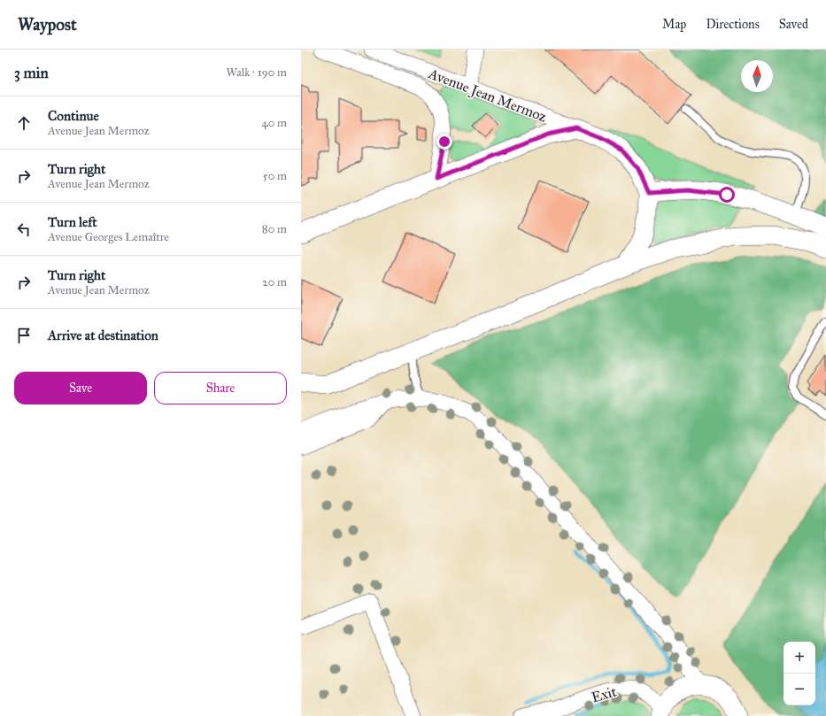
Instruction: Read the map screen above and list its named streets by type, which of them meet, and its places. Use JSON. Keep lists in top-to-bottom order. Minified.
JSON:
{"streets":{"street":["Avenue Jean Mermoz","Exit"]},"north":"top","page":{"header":"Waypost","nav":["Map","Directions","Saved"],"heading":["3 min","Walk · 190 m"],"list":[["Continue","Avenue Jean Mermoz","40 m"],["Turn right","Avenue Jean Mermoz","50 m"],["Turn left","Avenue Georges Lemaître","80 m"],["Turn right","Avenue Jean Mermoz","20 m"],"Arrive at destination"],"buttons":["Save","Share"],"map_buttons":["+","−"]}}
